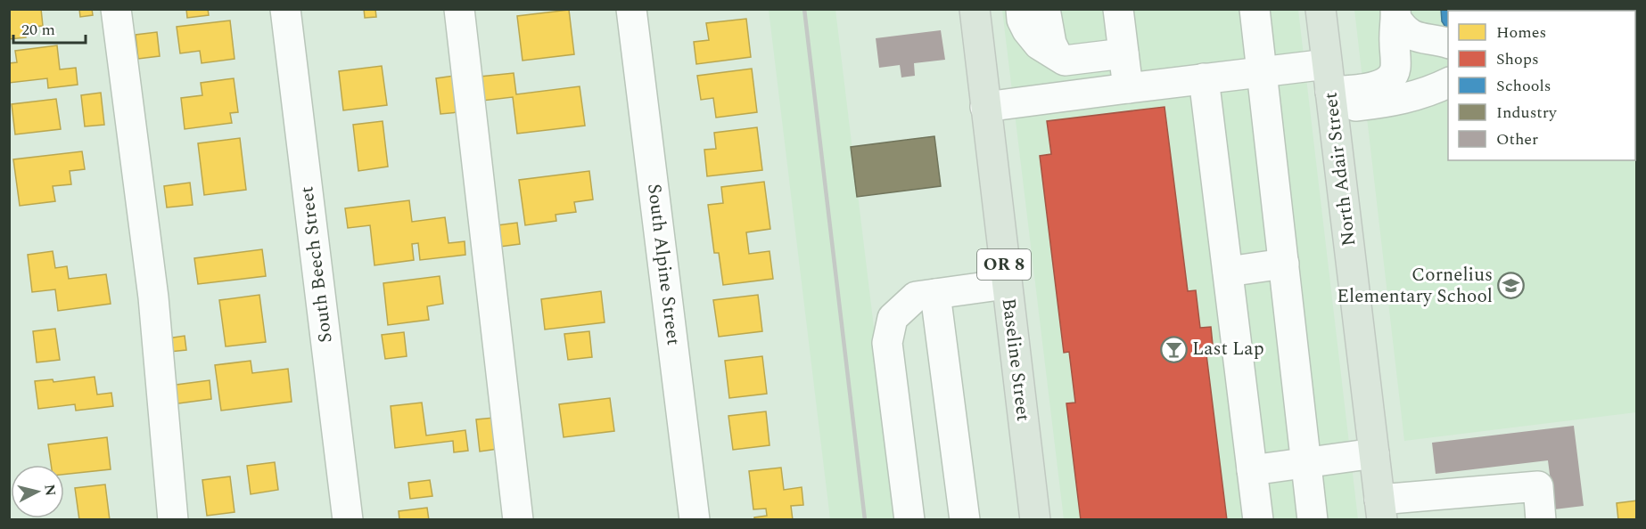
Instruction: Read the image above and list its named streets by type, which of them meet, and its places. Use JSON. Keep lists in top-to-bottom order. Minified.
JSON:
{"streets":{"highway":["North Adair Street","OR 8","Baseline Street"],"street":["South Beech Street","South Alpine Street"]},"places":{"school or university":["Cornelius Elementary School"],"bar":["Last Lap"]},"legend":["Homes","Shops","Schools","Industry","Other"],"scale_bar":"20 m","north":"right"}
